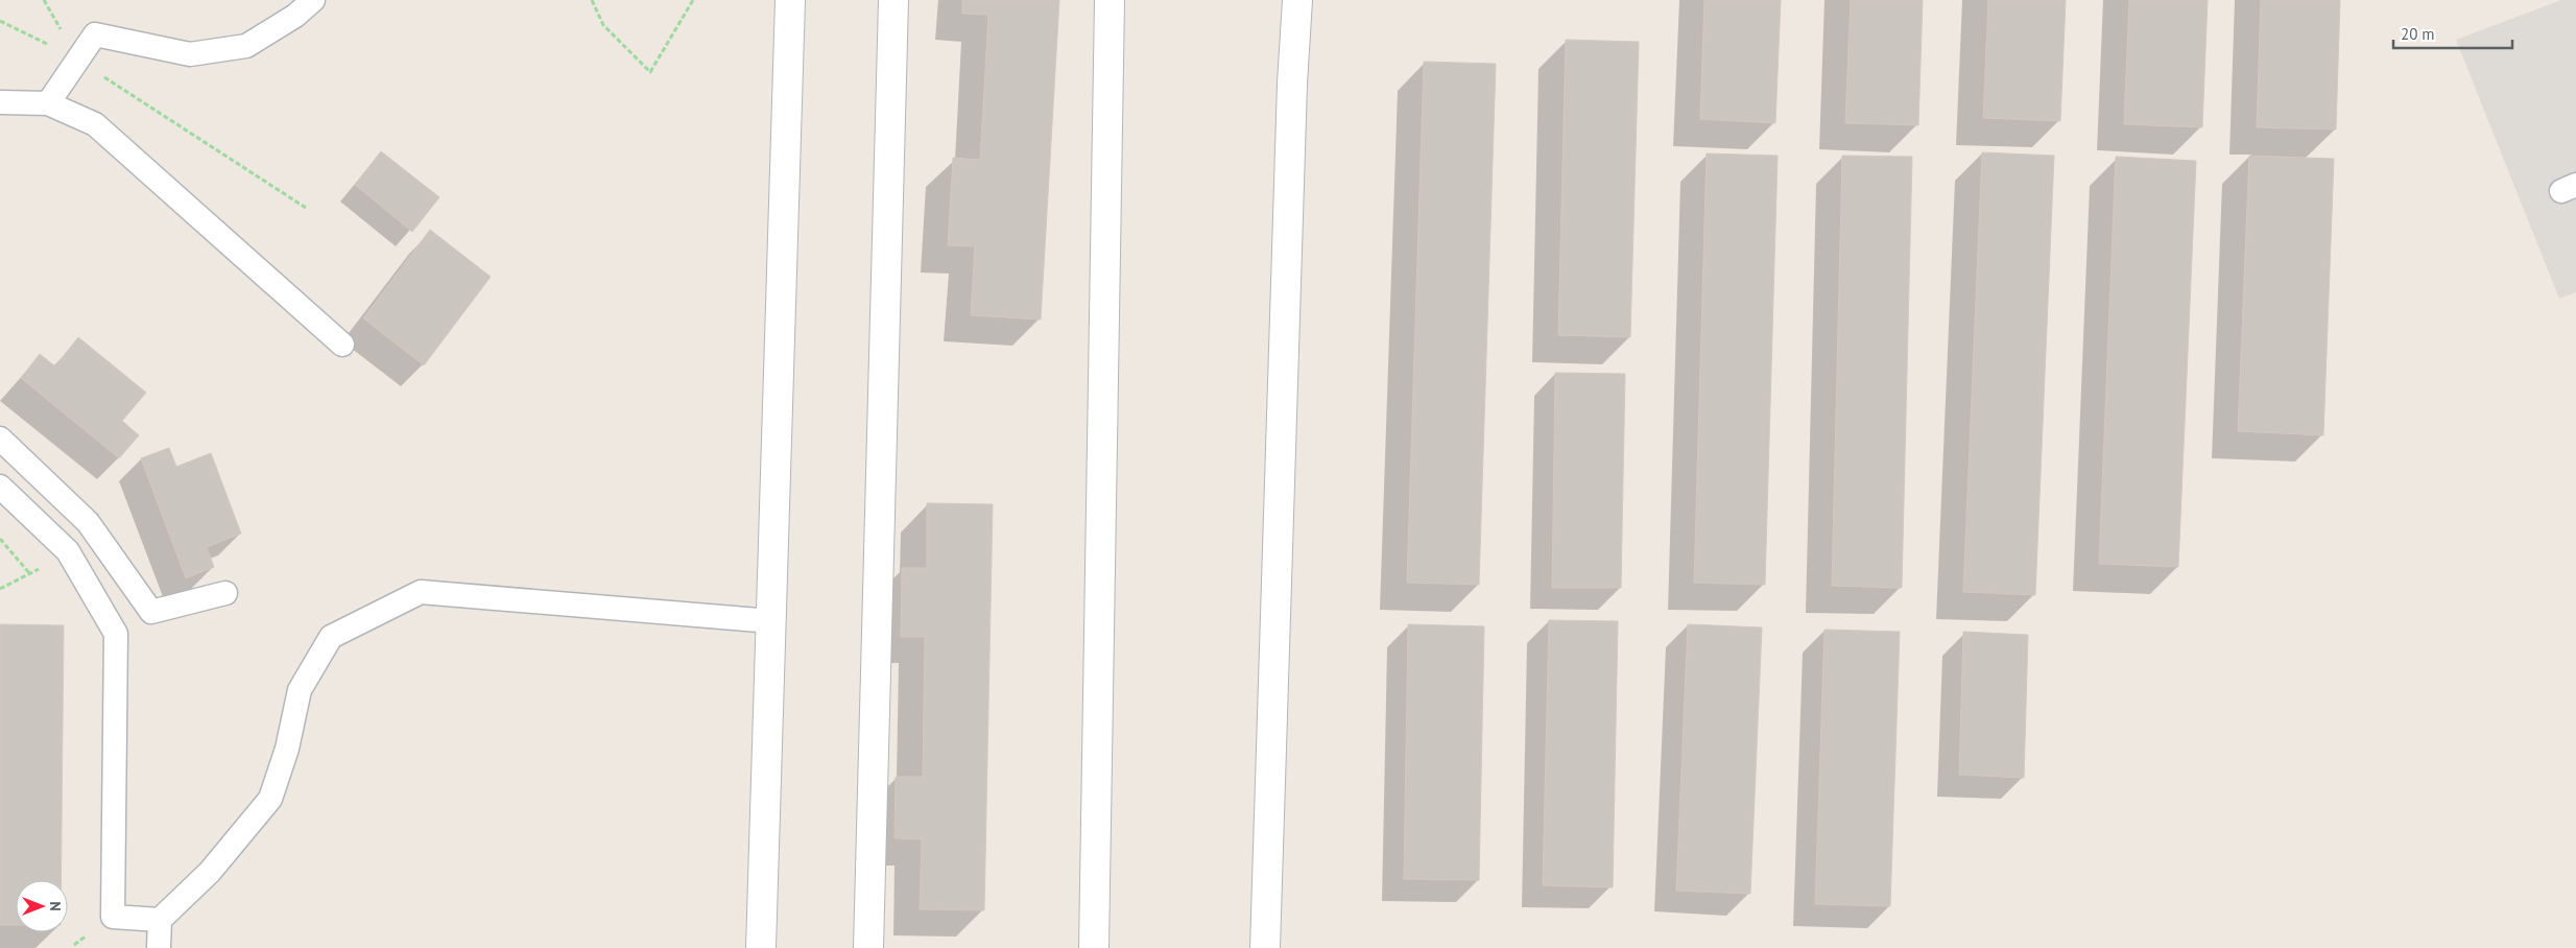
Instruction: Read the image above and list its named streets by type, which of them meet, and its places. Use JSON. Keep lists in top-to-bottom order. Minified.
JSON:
{"scale_bar":"20 m","north":"right"}
